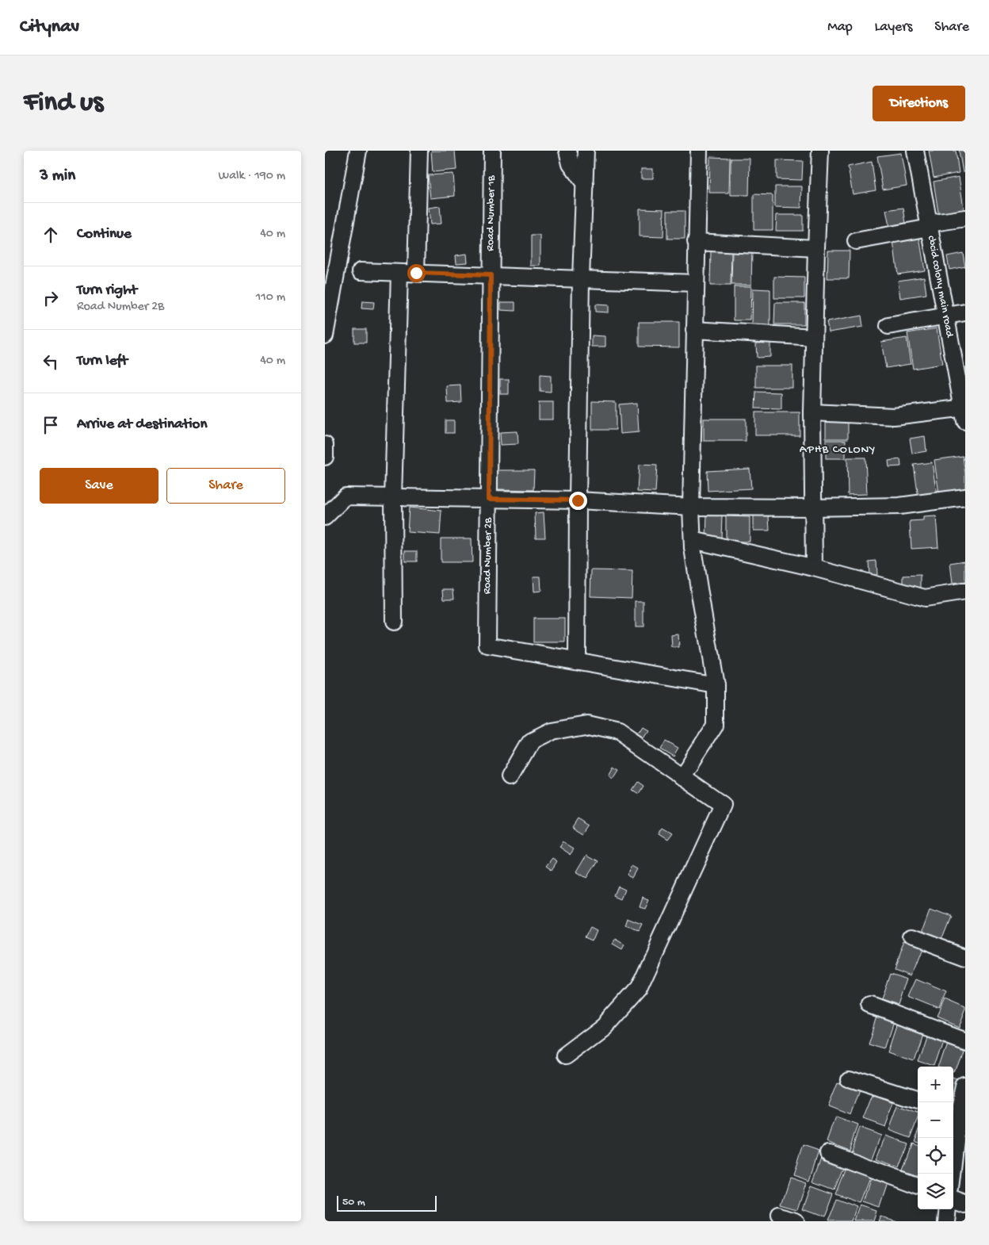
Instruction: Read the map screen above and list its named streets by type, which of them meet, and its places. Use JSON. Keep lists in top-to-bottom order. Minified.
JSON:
{"streets":{"street":["Road Number 1B","cbcid colony main road","Road Number 2B"]},"crossings":[["Road Number 1B","Road Number 2B"]],"districts":["APHB COLONY"],"scale_bar":"50 m","page":{"header":"Citynav","nav":["Map","Layers","Share"],"buttons":["Directions",["Save","Share"]],"title":"Find us","heading":["3 min","Walk · 190 m"],"list":[["Continue","40 m"],["Turn right","Road Number 2B","110 m"],["Turn left","40 m"],"Arrive at destination"],"map_buttons":["+","−"],"scale":"50 m"}}
